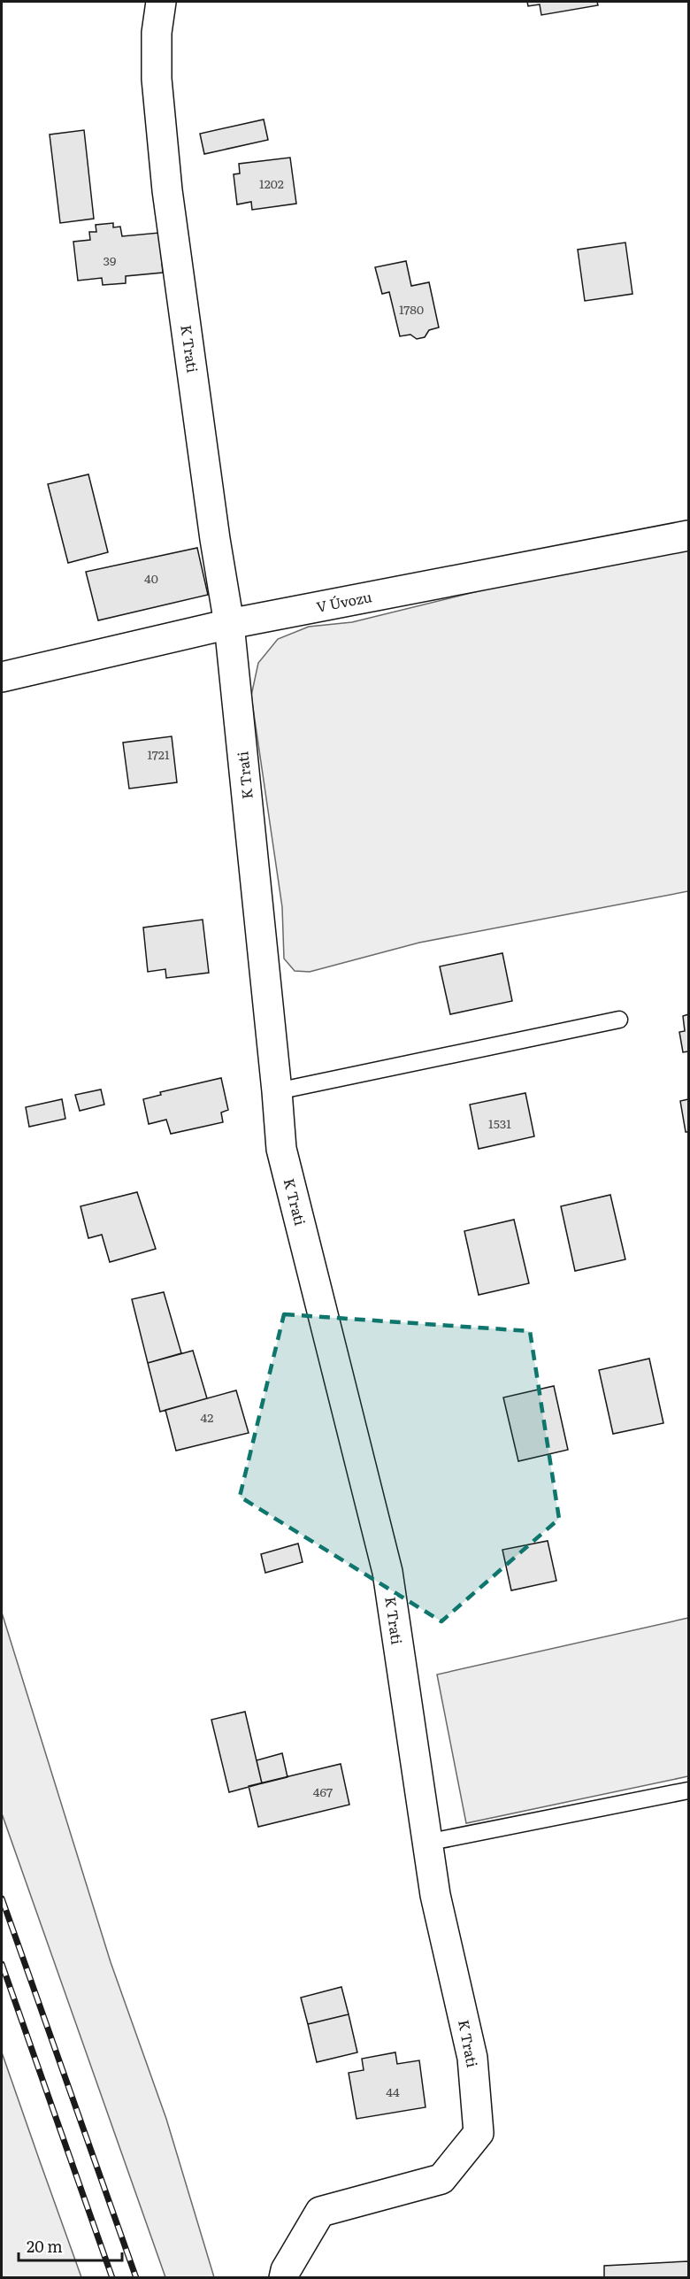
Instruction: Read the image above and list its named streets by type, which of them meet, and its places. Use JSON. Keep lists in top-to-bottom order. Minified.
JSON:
{"streets":{"street":["K Trati","V Úvozu"]},"crossings":[["K Trati","V Úvozu"]],"house_numbers":["1202","39","1780","40","1721","1531","42","467","44"],"scale_bar":"20 m"}
